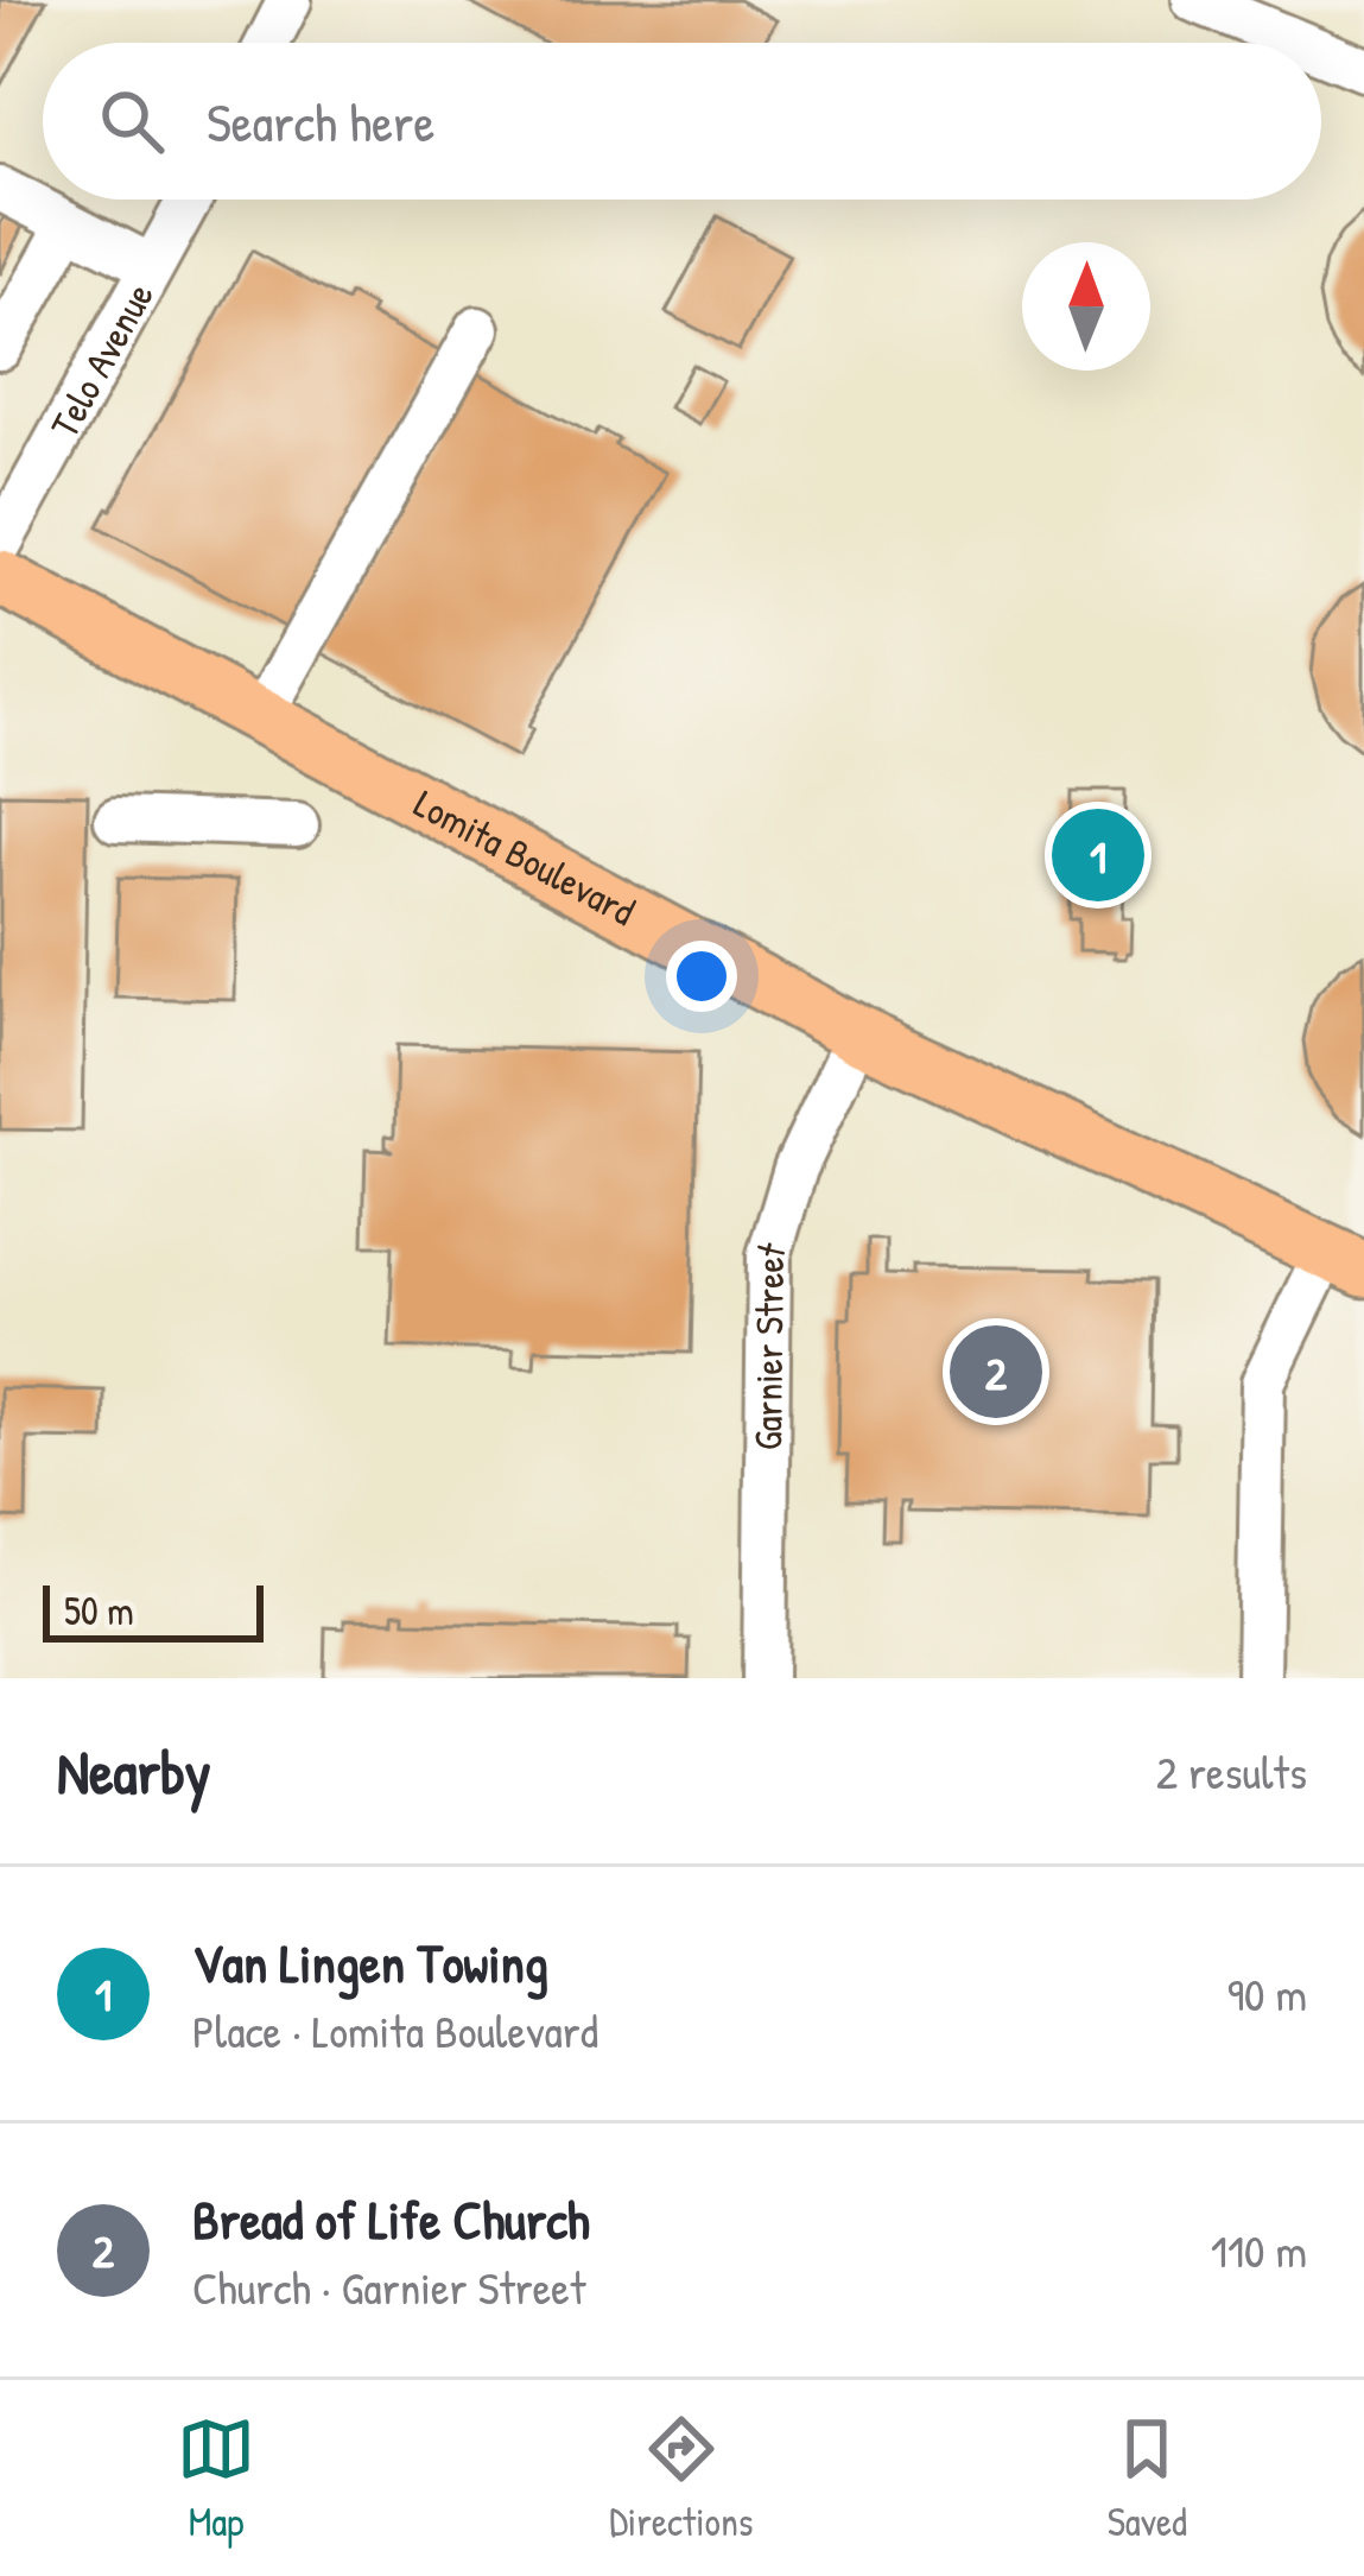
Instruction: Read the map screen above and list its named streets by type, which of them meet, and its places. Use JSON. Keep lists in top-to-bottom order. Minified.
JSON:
{"streets":{"main road":["Lomita Boulevard"],"street":["Telo Avenue","Garnier Street"]},"crossings":[["Lomita Boulevard","Garnier Street"]],"scale_bar":"50 m","north":"top","page":{"search":"Search here","pins":["1","2"],"scale":"50 m","heading":["Nearby","2 results"],"list":[{"mark":"1","name":"Van Lingen Towing","note":"Place · Lomita Boulevard","value":"90 m"},{"mark":"2","name":"Bread of Life Church","note":"Church · Garnier Street","value":"110 m"}],"nav":["Map","Directions","Saved"]}}
